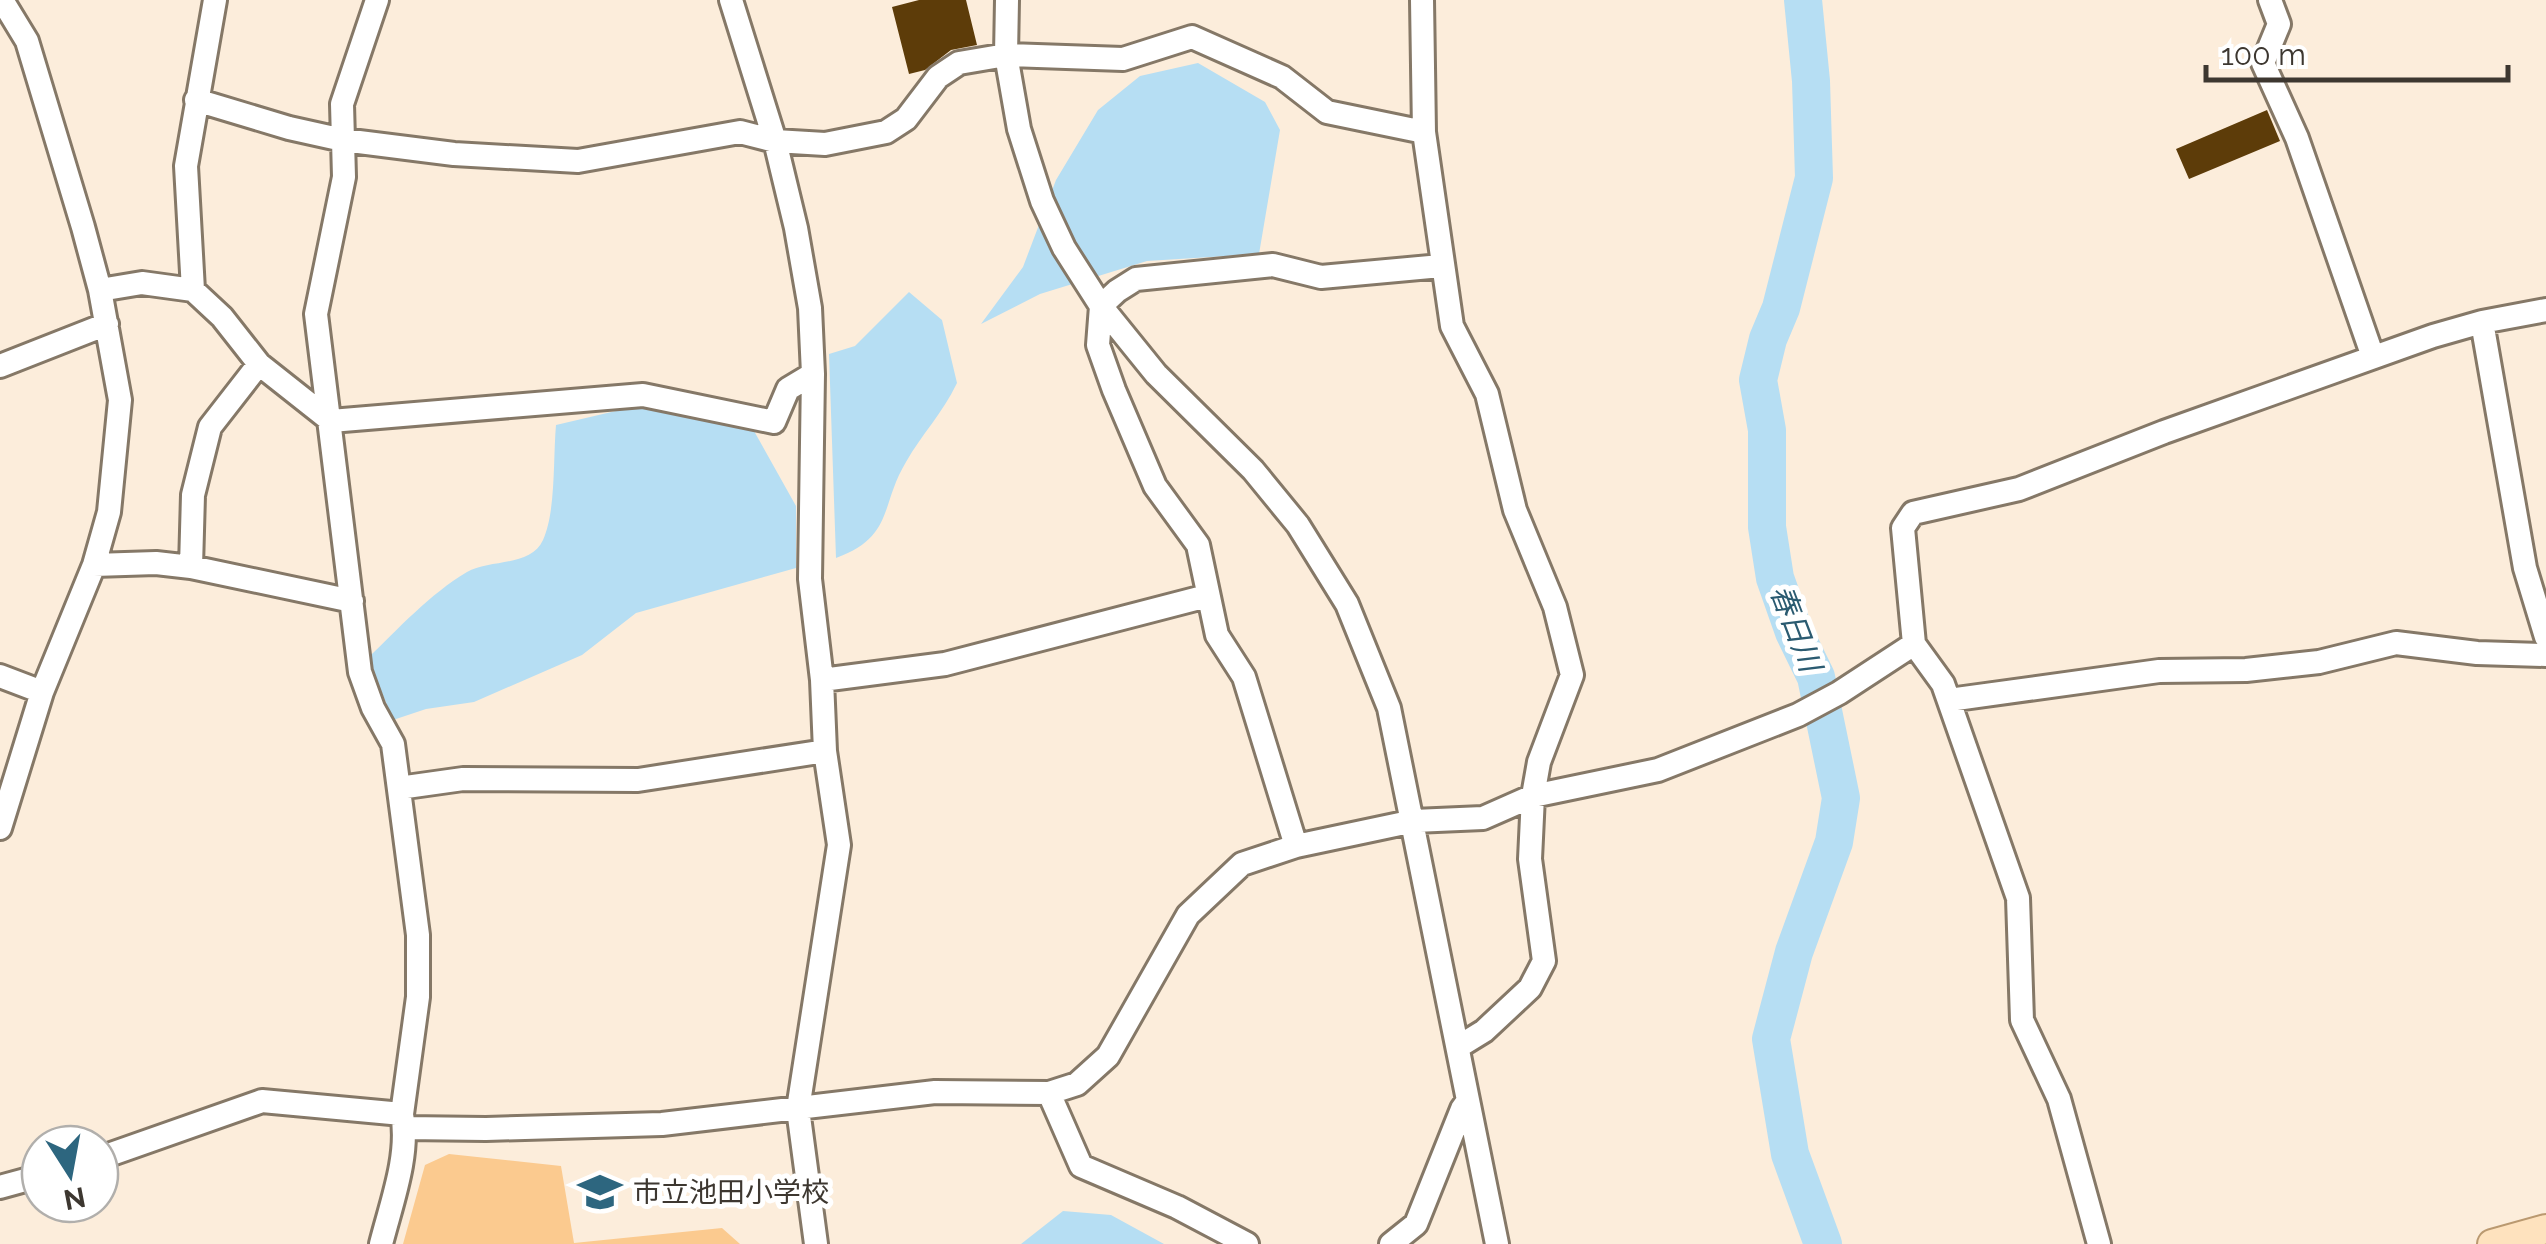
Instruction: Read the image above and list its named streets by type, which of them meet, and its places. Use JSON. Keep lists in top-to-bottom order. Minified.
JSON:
{"water":["春日川"],"places":{"school or university":["市立池田小学校"]},"scale_bar":"100 m","north":"bottom"}
